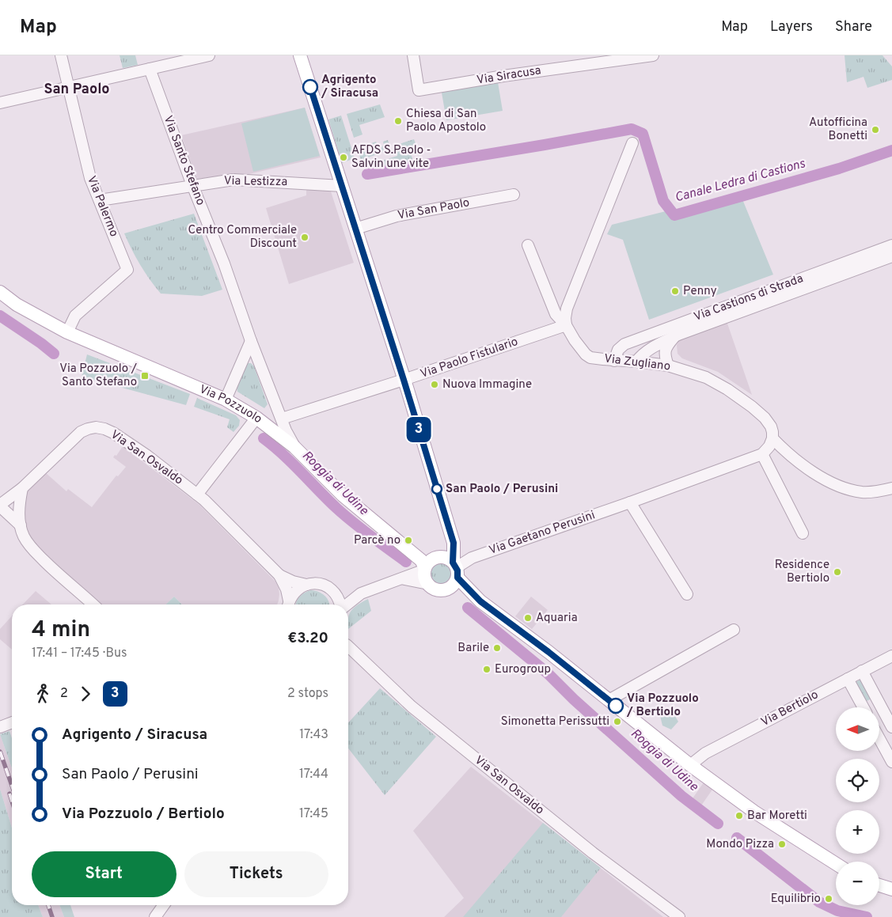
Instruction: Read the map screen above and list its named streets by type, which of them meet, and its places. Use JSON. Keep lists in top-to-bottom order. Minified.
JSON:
{"streets":{"main road":["Via Pozzuolo"],"street":["Via Siracusa","Via Santo Stefano","Via Lestizza","Via Palermo","Via San Paolo","Via Castions di Strada","Via Paolo Fistulario","Via Zugliano","Via San Osvaldo","Via Gaetano Perusini","Via Bertiolo"]},"crossings":[["Via Santo Stefano","Via Lestizza"],["Via Santo Stefano","Via Paolo Fistulario"],["Via Santo Stefano","Via Pozzuolo"],["Via Lestizza","Via Palermo"],["Via Palermo","Via Pozzuolo"],["Via Castions di Strada","Via Zugliano"],["Via Paolo Fistulario","Via Zugliano"],["Via Pozzuolo","Via Gaetano Perusini"]],"districts":["San Paolo"],"water":["Canale Ledra di Castions","Roggia di Udine"],"places":{"other":["Agrigento / Siracusa","Chiesa di San Paolo Apostolo","Autofficina Bonetti","AFDS S.Paolo - Salvin une vite","Centro Commerciale Discount","Penny","Nuova Immagine","San Paolo / Perusini","Parcè no","Residence Bertiolo","Aquaria","Barile","Eurogroup","Via Pozzuolo / Bertiolo","Simonetta Perissutti","Bar Moretti","Mondo Pizza","Equilibrio"],"transit":["Via Pozzuolo / Santo Stefano"]},"lines":["bus line 3"],"north":"left","page":{"header":"Map","nav":["Map","Layers","Share"],"on_map":"3","heading":["4 min","17:41 – 17:45 · Bus","€3.20"],"legs":["2","3","2 stops"],"map_buttons":["+","−"],"list":[{"name":"Agrigento / Siracusa","value":"17:43"},{"name":"San Paolo / Perusini","value":"17:44"},{"name":"Via Pozzuolo / Bertiolo","value":"17:45"}],"buttons":["Start","Tickets"]}}
